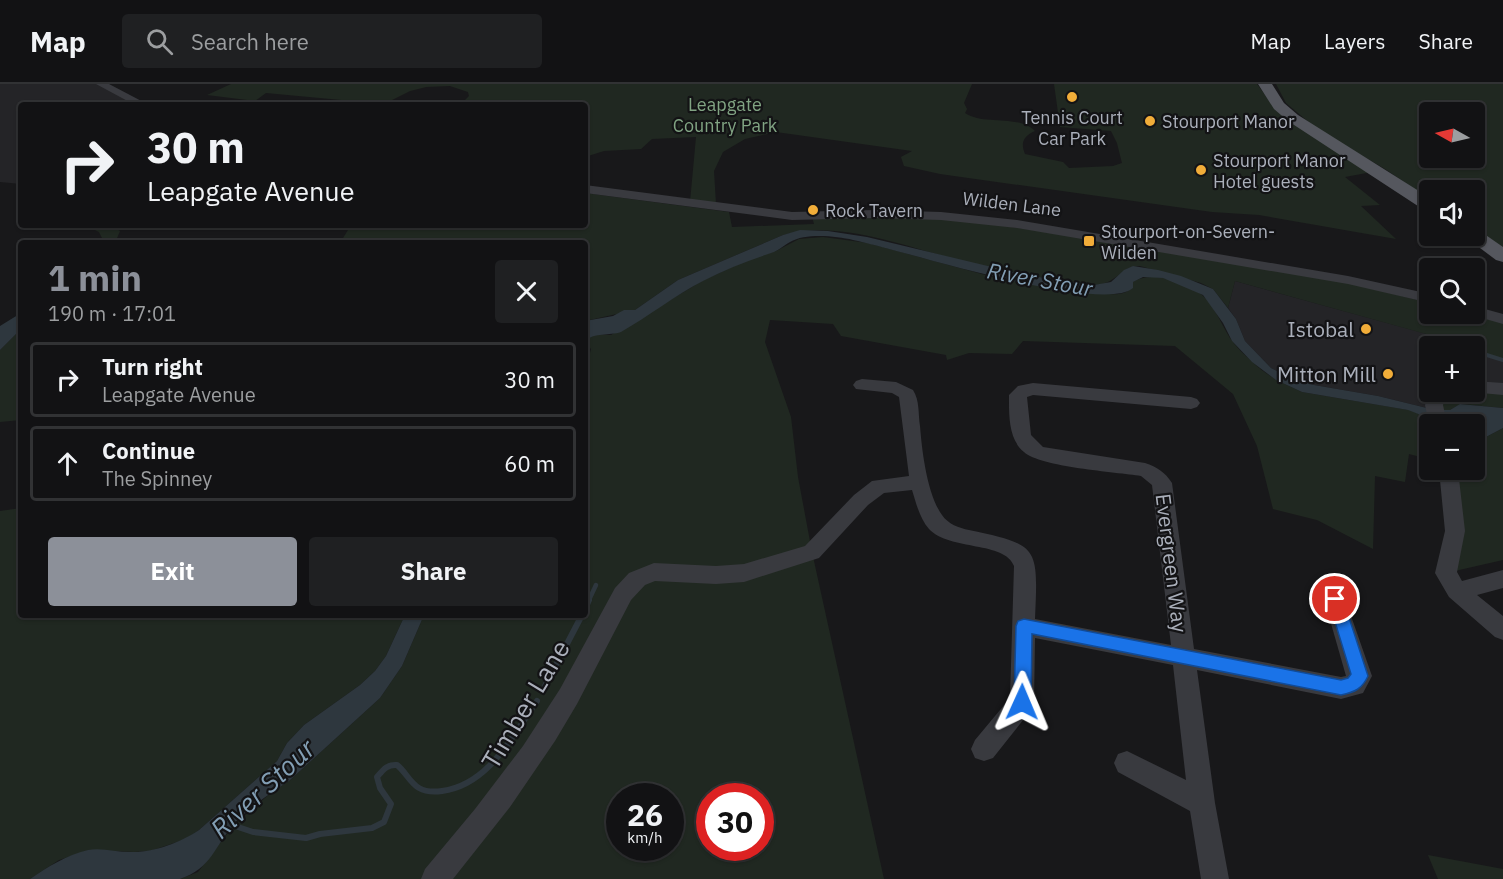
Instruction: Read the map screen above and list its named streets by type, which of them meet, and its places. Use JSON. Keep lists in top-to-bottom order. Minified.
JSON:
{"streets":{"street":["Wilden Lane","Evergreen Way","Timber Lane"]},"water":["River Stour"],"parks":["Leapgate Country Park"],"places":{"other":["Tennis Court Car Park","Stourport Manor","Stourport Manor Hotel guests","Rock Tavern","Istobal","Mitton Mill"],"transit":["Stourport-on-Severn- Wilden"]},"north":"left","page":{"header":"Map","search":"Search here","nav":["Map","Layers","Share"],"map_buttons":["+","−"],"turn":["30 m","Leapgate Avenue"],"heading":["1 min","190 m · 17:01"],"list":[{"name":"Turn right","note":"Leapgate Avenue","value":"30 m"},{"name":"Continue","note":"The Spinney","value":"60 m"}],"buttons":["Exit","Share"],"speed":"26 km/h","limit":"30"}}
